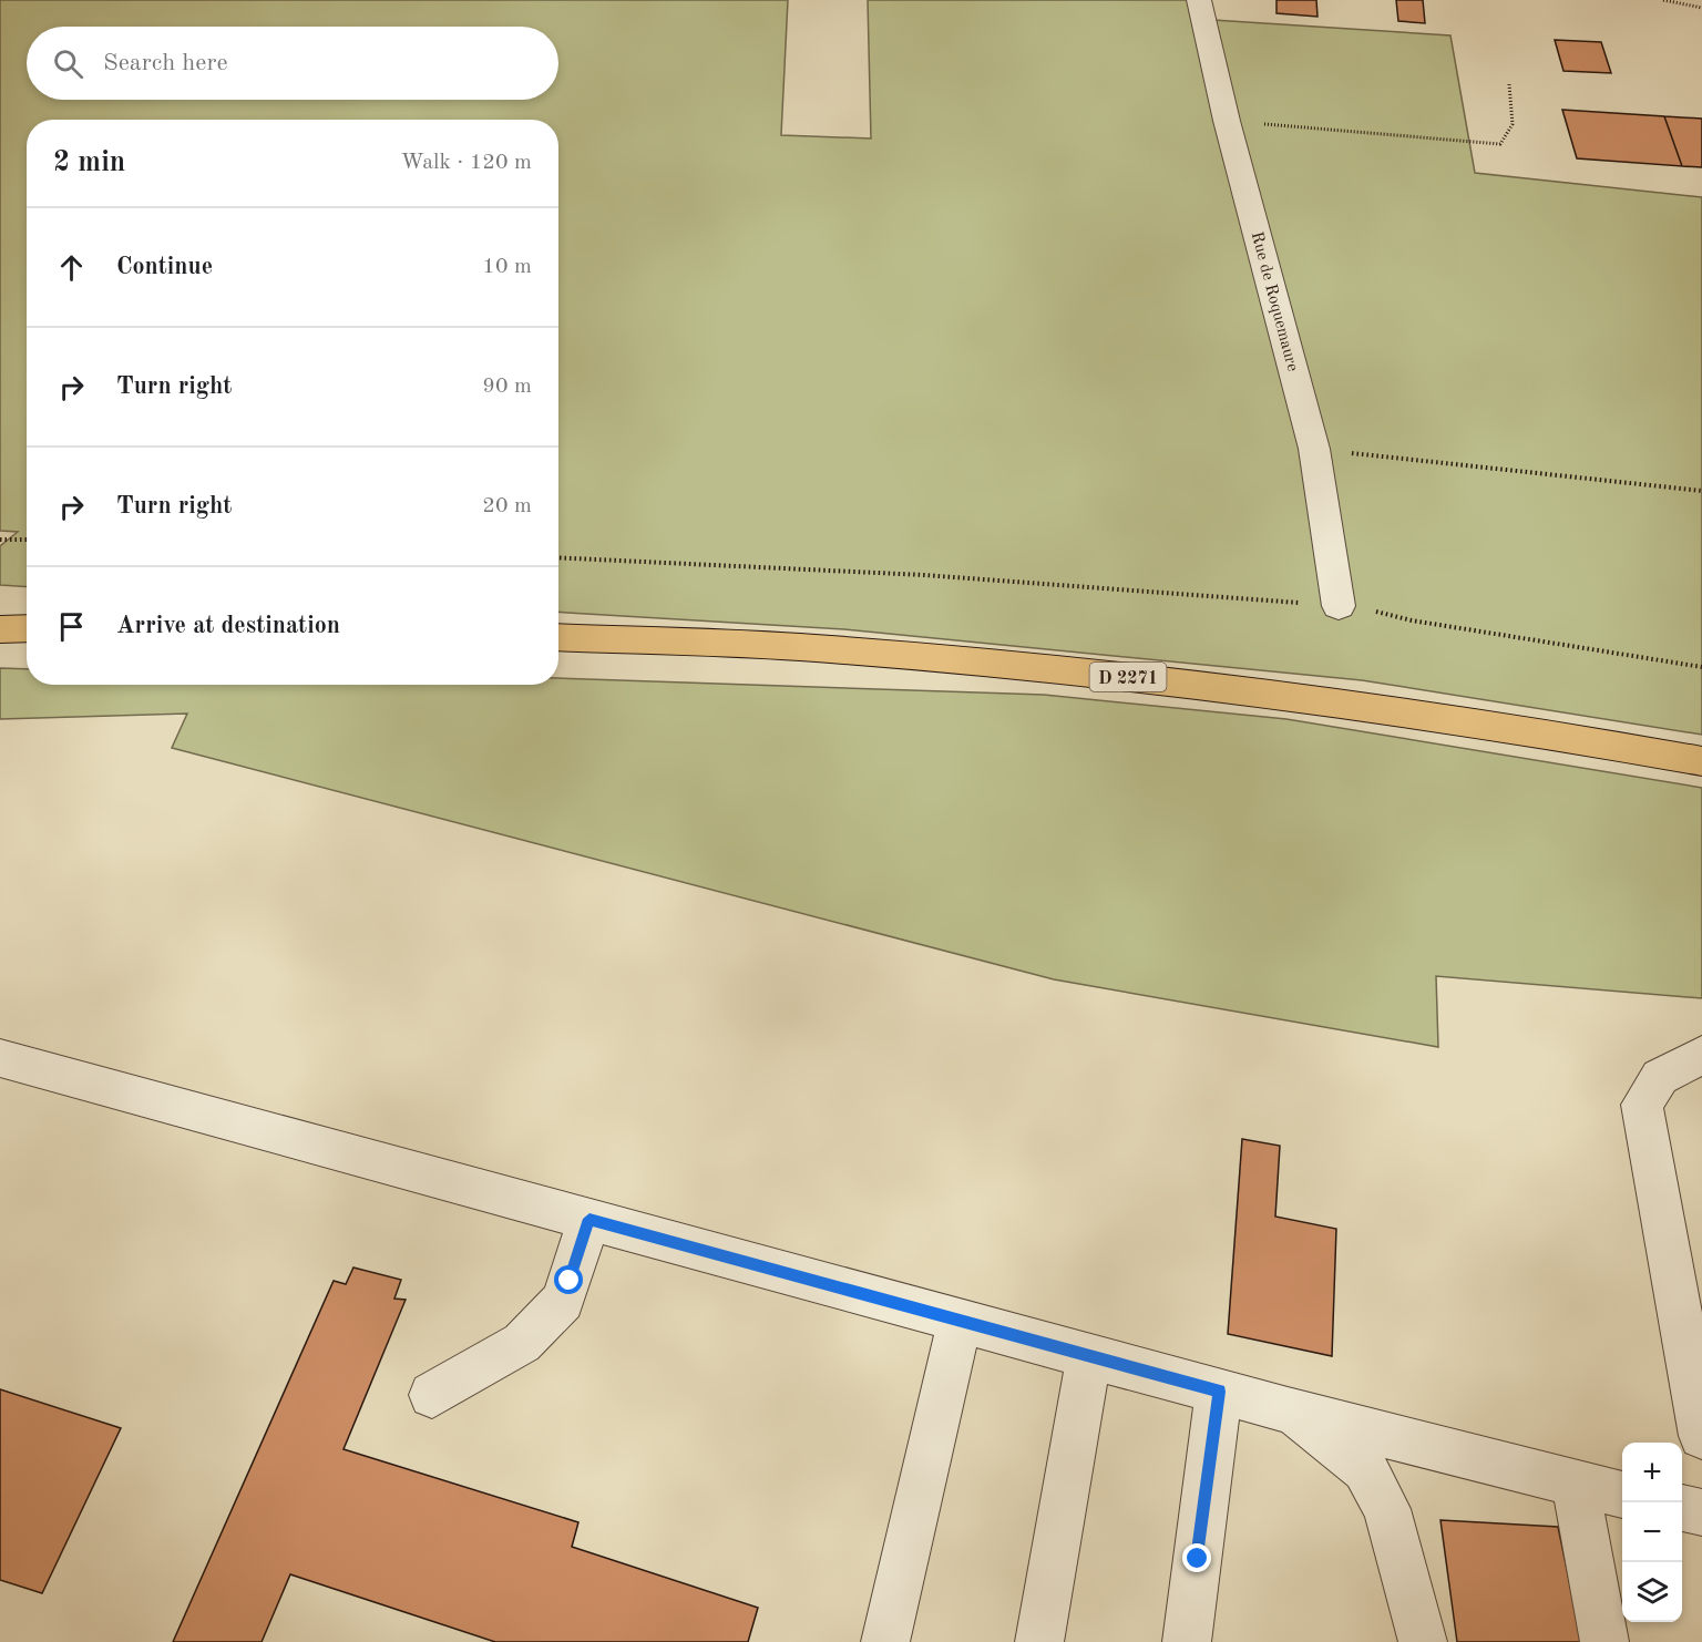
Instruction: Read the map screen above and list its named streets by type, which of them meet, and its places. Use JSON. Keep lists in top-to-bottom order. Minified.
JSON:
{"streets":{"highway":["D 2271"],"street":["Rue de Roquemaure"]},"page":{"search":"Search here","heading":["2 min","Walk · 120 m"],"list":[["Continue","10 m"],["Turn right","90 m"],["Turn right","20 m"],"Arrive at destination"],"map_buttons":["+","−"]}}
